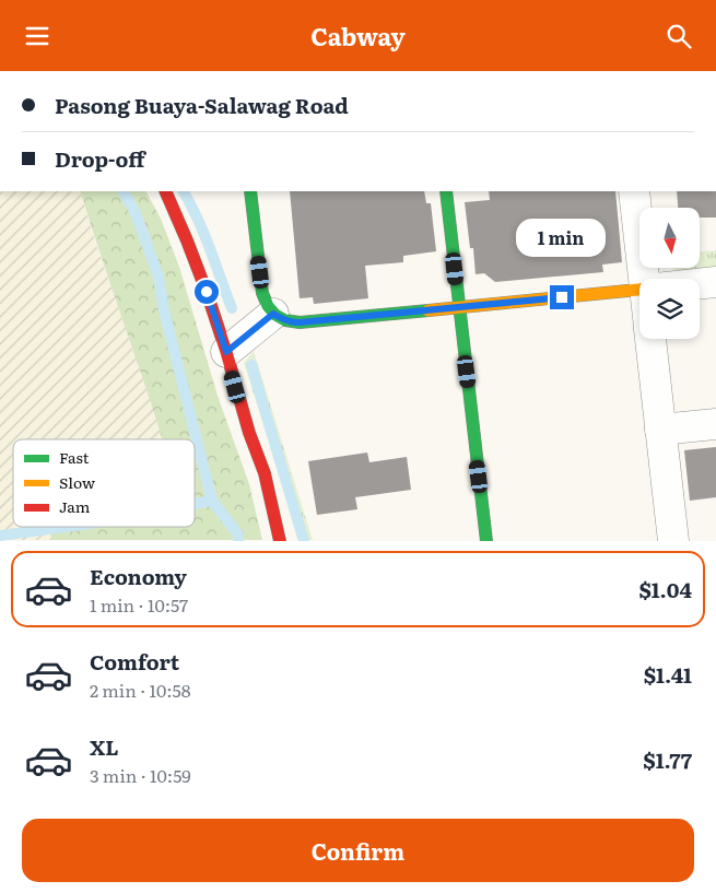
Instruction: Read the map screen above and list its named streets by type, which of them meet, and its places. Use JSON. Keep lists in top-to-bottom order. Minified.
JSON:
{"legend":["Fast","Slow","Jam"],"north":"bottom","page":{"header":"Cabway","banner":["Pasong Buaya-Salawag Road","Drop-off"],"bubble":"1 min","list":[{"name":"Economy","note":"1 min · 10:57","value":"$1.04"},{"name":"Comfort","note":"2 min · 10:58","value":"$1.41"},{"name":"XL","note":"3 min · 10:59","value":"$1.77"}],"buttons":"Confirm"}}
